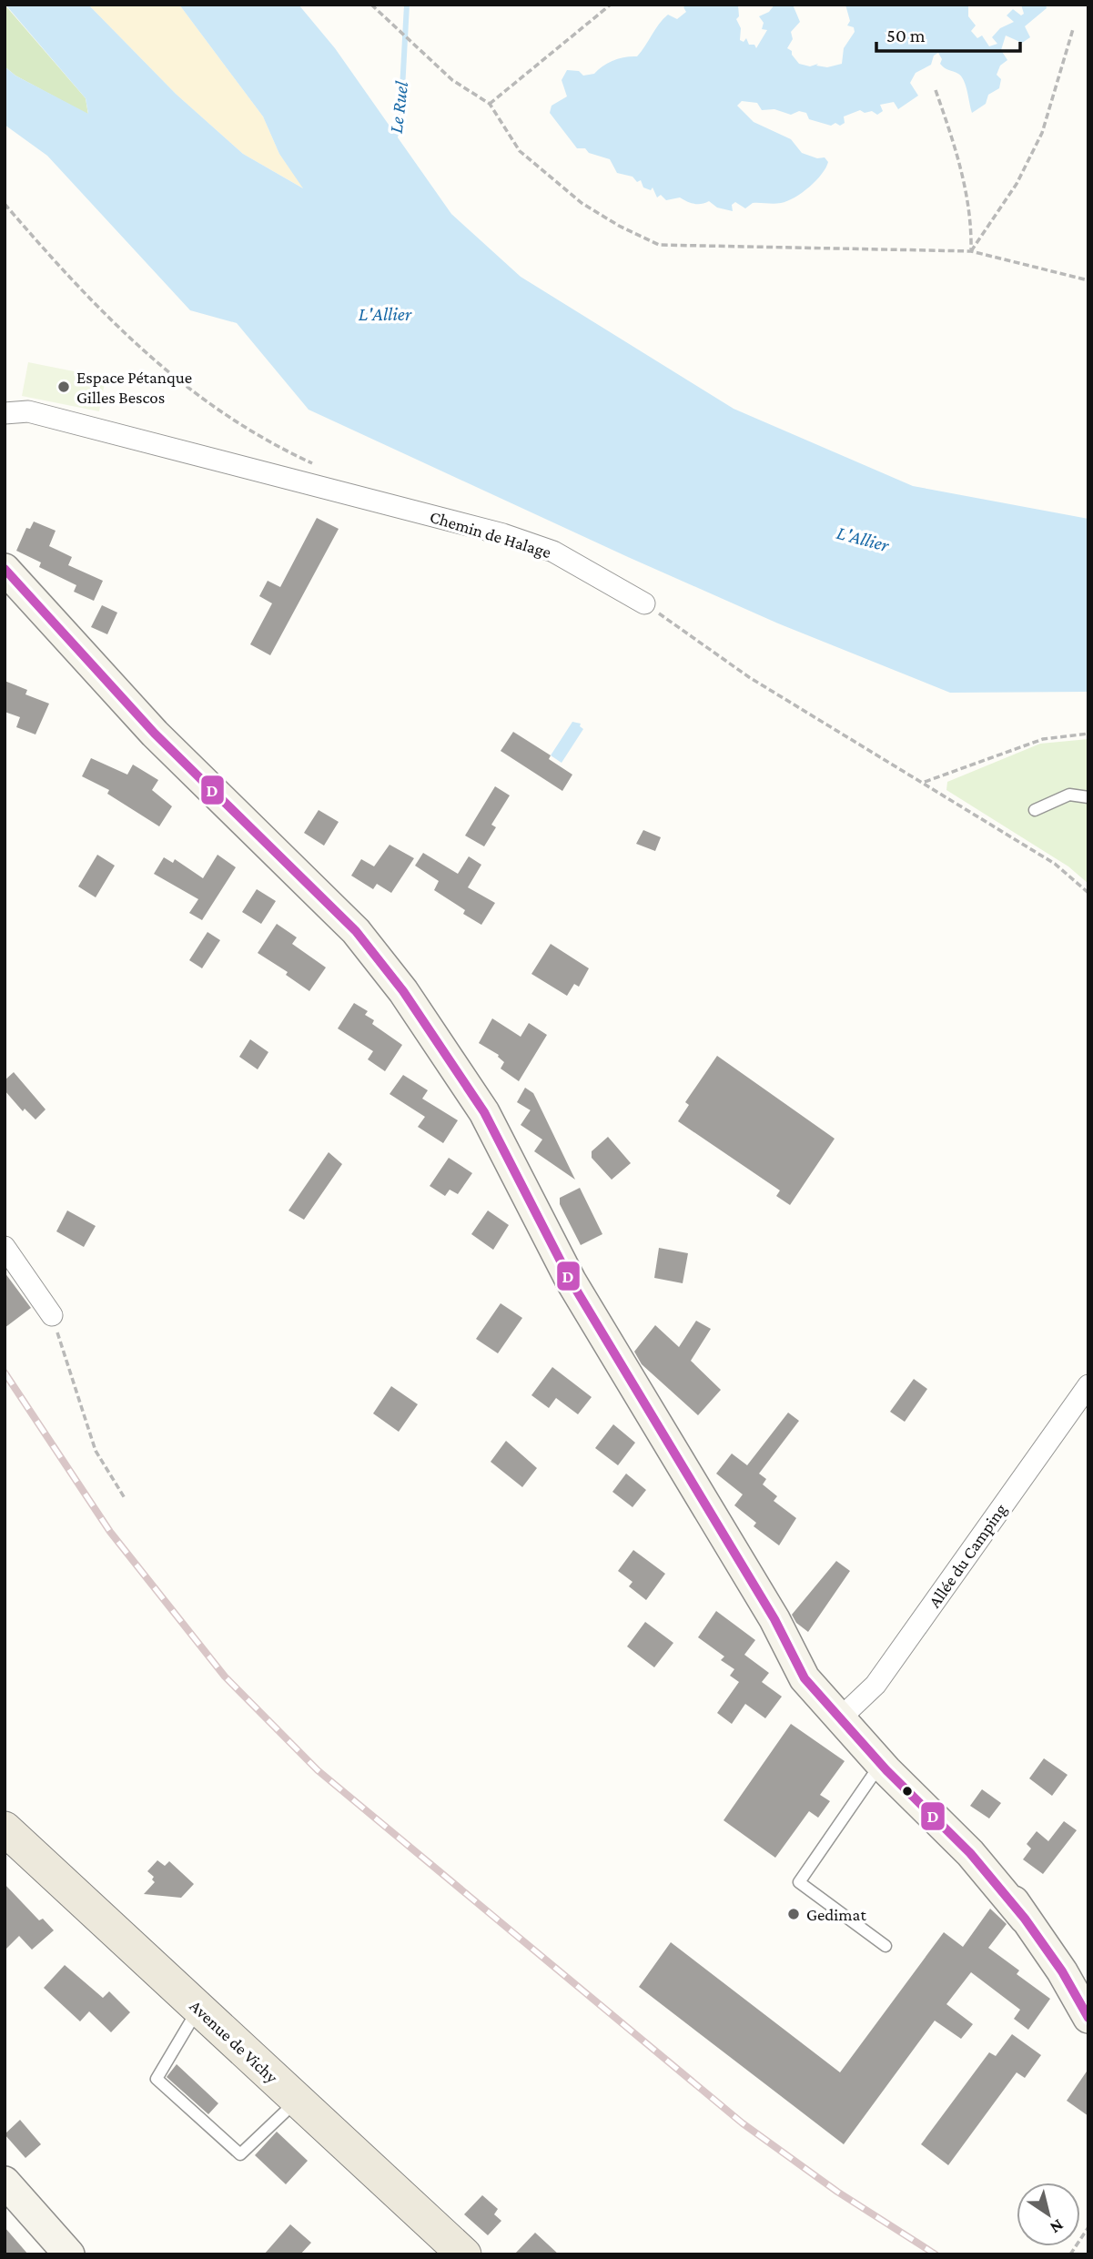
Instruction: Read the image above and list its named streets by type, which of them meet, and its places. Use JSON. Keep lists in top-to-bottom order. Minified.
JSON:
{"streets":{"main road":["Avenue de Vichy"],"street":["Chemin de Halage","Allée du Camping"]},"water":["Le Ruel","L'Allier"],"places":["Espace Pétanque Gilles Bescos","Gedimat"],"lines":["transit line D"],"scale_bar":"50 m","north":"bottom right"}
